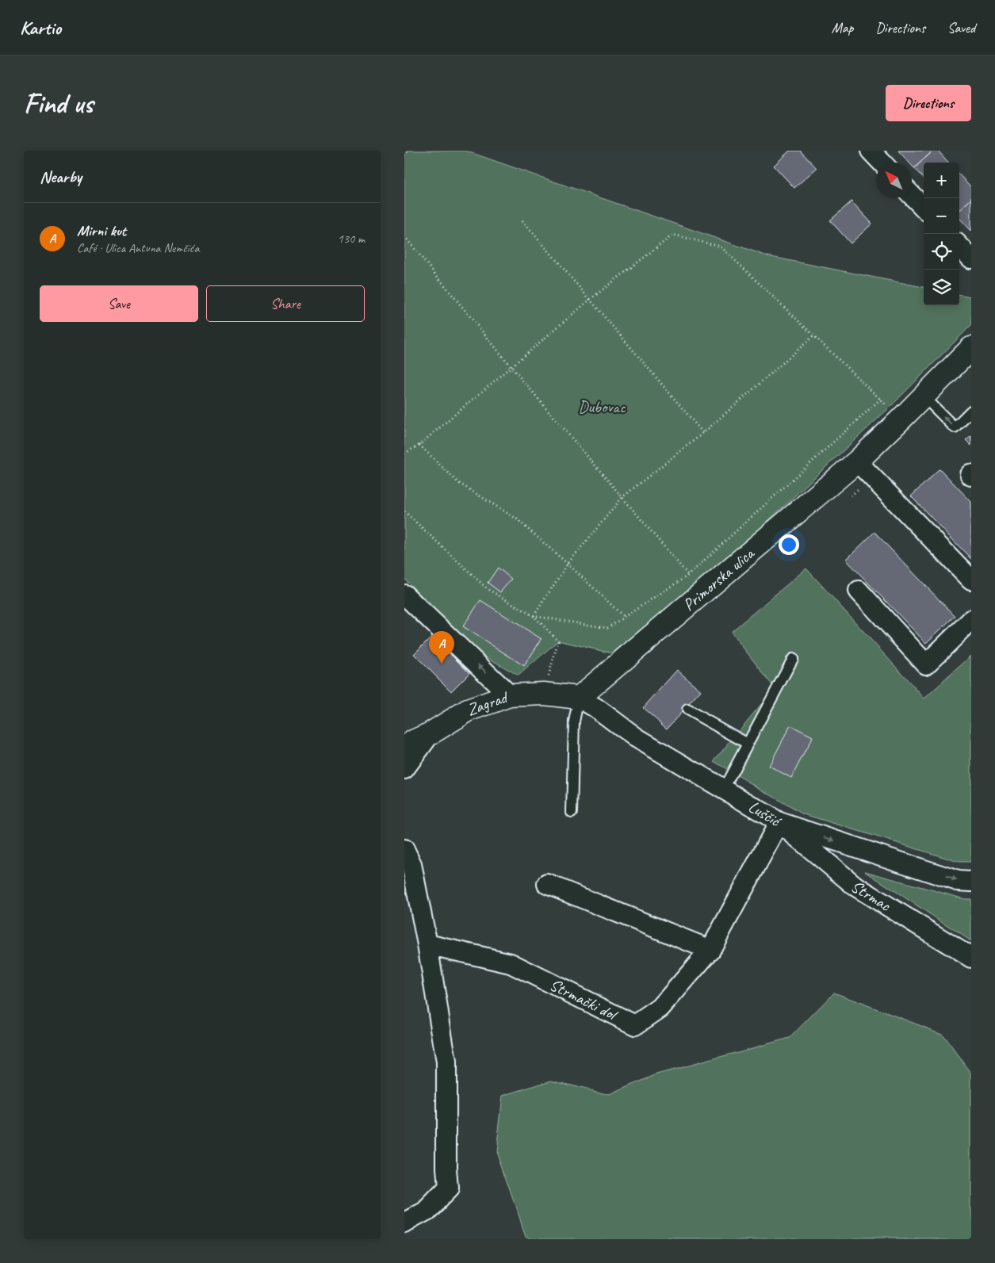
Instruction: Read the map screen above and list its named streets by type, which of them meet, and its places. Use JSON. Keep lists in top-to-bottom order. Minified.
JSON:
{"streets":{"main road":["Primorska ulica","Zagrad"],"street":["Luščić","Strmac","Strmački dol"]},"crossings":[["Primorska ulica","Zagrad"],["Primorska ulica","Luščić"],["Zagrad","Luščić"],["Luščić","Strmac"],["Luščić","Strmački dol"],["Strmac","Strmački dol"]],"one_way":["Luščić"],"parks":["Dubovac"],"north":"top left","page":{"header":"Kartio","nav":["Map","Directions","Saved"],"buttons":["Directions",["Save","Share"]],"title":"Find us","heading":"Nearby","map_buttons":["+","−"],"list":[{"mark":"A","name":"Mirni kut","note":"Café · Ulica Antuna Nemčića","value":"130 m"}],"pins":"A"}}
